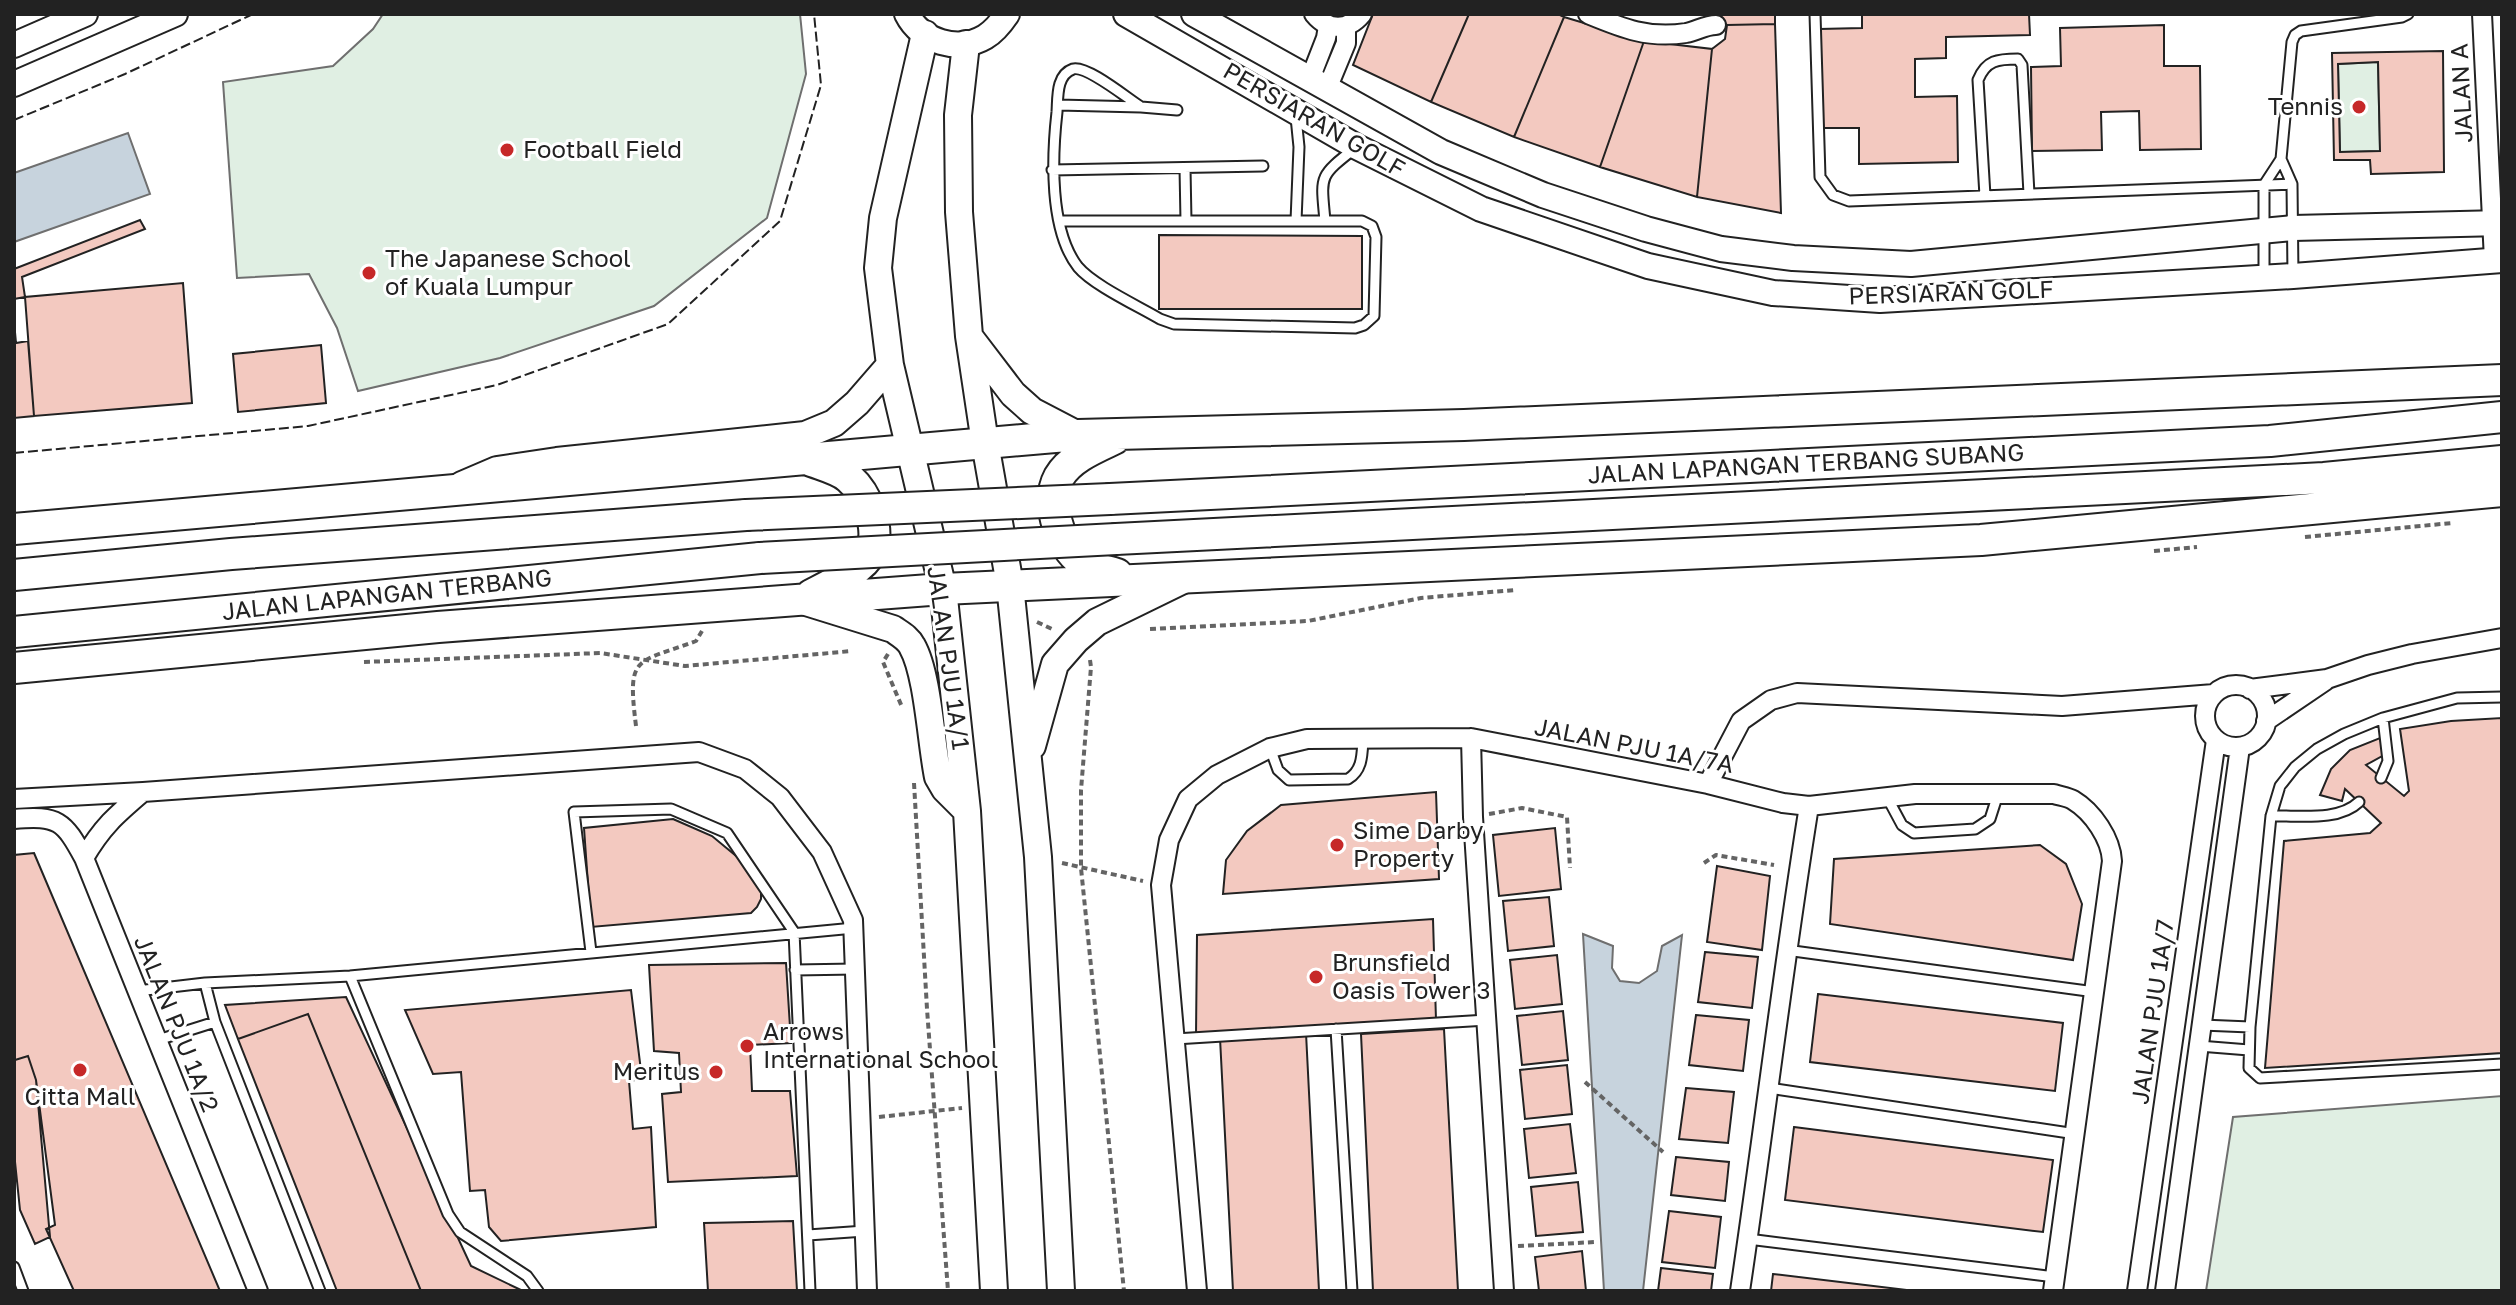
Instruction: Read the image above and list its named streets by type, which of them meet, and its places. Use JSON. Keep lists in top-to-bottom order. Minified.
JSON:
{"streets":{"main road":["JALAN LAPANGAN TERBANG SUBANG","JALAN LAPANGAN TERBANG","JALAN PJU 1A/1"],"street":["JALAN A","PERSIARAN GOLF","JALAN PJU 1A/7A","JALAN PJU 1A/7","JALAN PJU 1A/2"]},"crossings":[["JALAN A","PERSIARAN GOLF"],["JALAN LAPANGAN TERBANG SUBANG","JALAN LAPANGAN TERBANG"]],"places":["Tennis","Football Field","The Japanese School of Kuala Lumpur","Sime Darby Property","Brunsfield Oasis Tower 3","Arrows International School","Citta Mall","Meritus"]}
